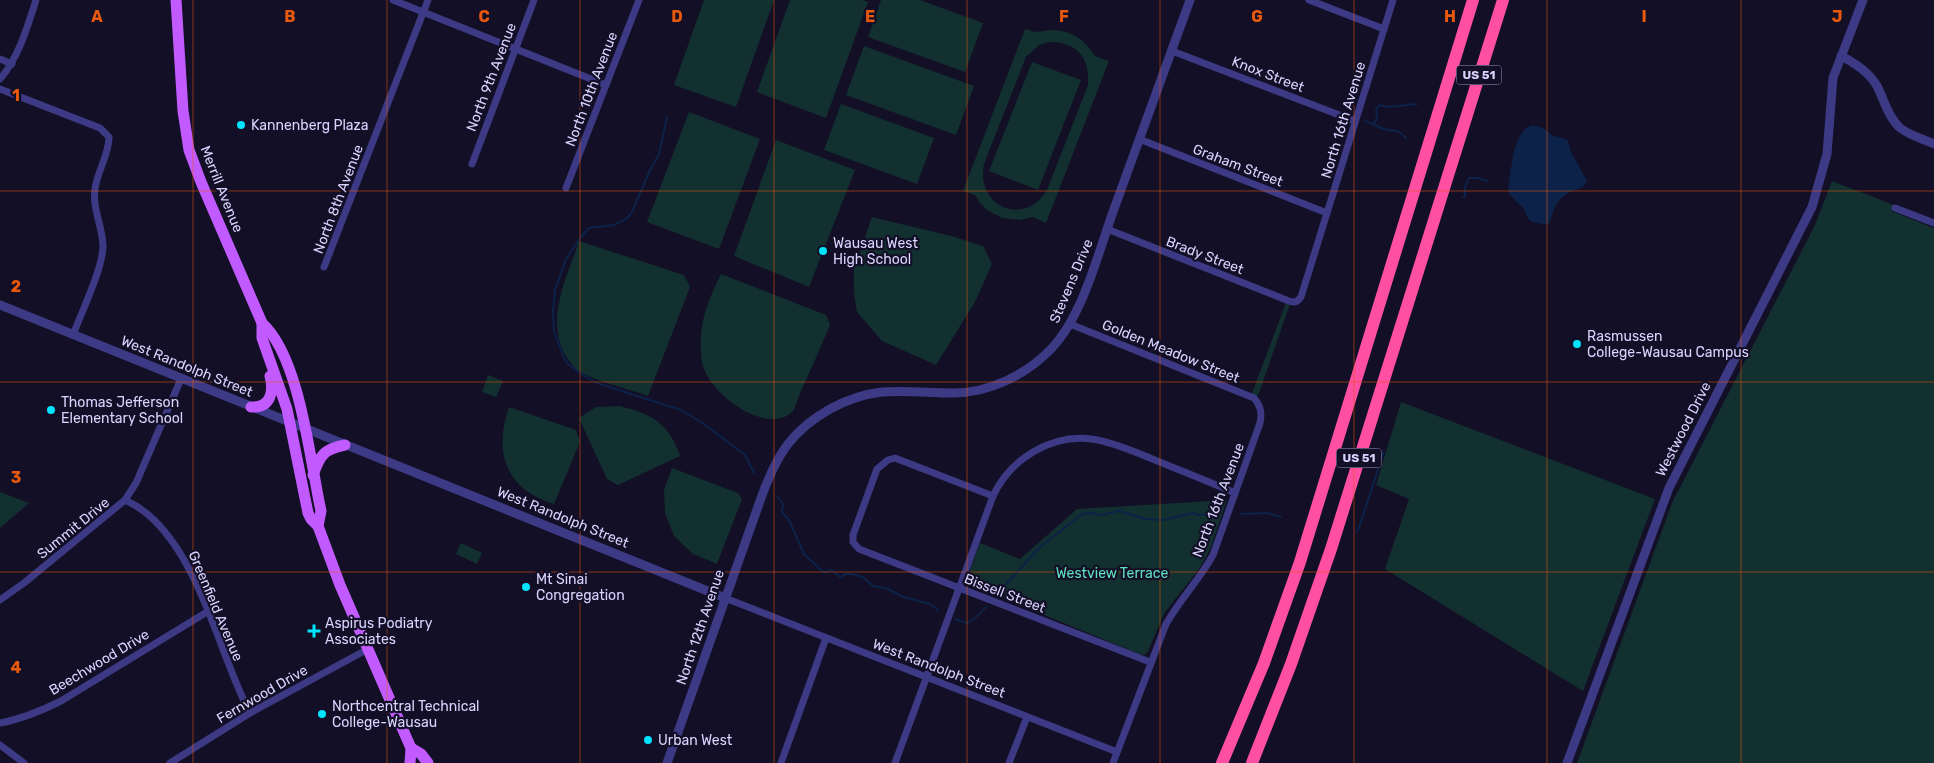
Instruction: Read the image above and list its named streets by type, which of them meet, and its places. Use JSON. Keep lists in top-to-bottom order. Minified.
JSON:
{"streets":{"highway":["US 51"],"main road":["Merrill Avenue"],"street":["Knox Street","North 9th Avenue","North 10th Avenue","North 16th Avenue","Graham Street","North 8th Avenue","Brady Street","Stevens Drive","Golden Meadow Street","West Randolph Street","Westwood Drive","Summit Drive","Bissell Street","Greenfield Avenue","North 12th Avenue","Beechwood Drive","Fernwood Drive"]},"crossings":[["Knox Street","North 16th Avenue"],["Knox Street","Stevens Drive"],["North 16th Avenue","Graham Street"],["North 16th Avenue","Brady Street"],["North 16th Avenue","Golden Meadow Street"],["North 16th Avenue","West Randolph Street"],["North 16th Avenue","Bissell Street"],["Graham Street","Stevens Drive"],["Merrill Avenue","West Randolph Street"],["Merrill Avenue","Fernwood Drive"],["Brady Street","Stevens Drive"],["Stevens Drive","Golden Meadow Street"],["Stevens Drive","North 12th Avenue"],["West Randolph Street","Summit Drive"],["West Randolph Street","North 12th Avenue"],["Summit Drive","Greenfield Avenue"],["Greenfield Avenue","Beechwood Drive"],["Greenfield Avenue","Fernwood Drive"]],"parks":["Westview Terrace"],"places":{"other":["Kannenberg Plaza","Wausau West High School","Rasmussen College-Wausau Campus","Thomas Jefferson Elementary School","Mt Sinai Congregation","Northcentral Technical College-Wausau","Urban West"],"health":["Aspirus Podiatry Associates"]},"grid":{"columns":["A","B","C","D","E","F","G","H","I","J"],"rows":["1","2","3","4"]}}
